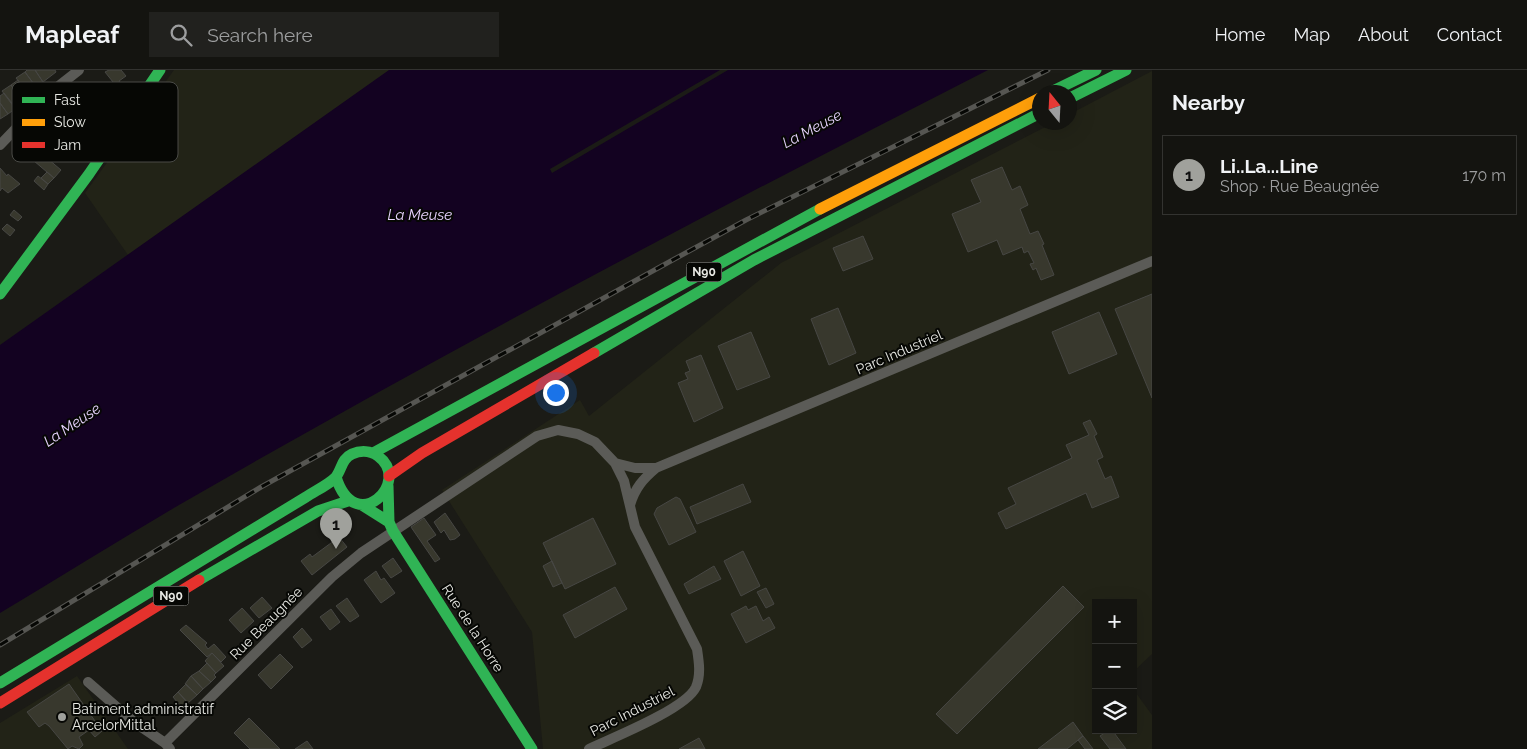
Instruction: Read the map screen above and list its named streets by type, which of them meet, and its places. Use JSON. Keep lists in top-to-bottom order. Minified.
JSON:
{"streets":{"main road":["N90","Rue de la Horre"],"street":["Parc Industriel","Rue Beaugnée"]},"crossings":[["Parc Industriel","Rue Beaugnée"],["Parc Industriel","Rue de la Horre"],["Rue Beaugnée","Rue de la Horre"]],"water":["La Meuse"],"places":["Batiment administratif ArcelorMittal"],"legend":["Fast","Slow","Jam"],"north":"top","page":{"header":"Mapleaf","search":"Search here","nav":["Home","Map","About","Contact"],"heading":"Nearby","list":[{"mark":"1","name":"Li..La...Line","note":"Shop · Rue Beaugnée","value":"170 m"}],"pins":"1","map_buttons":["+","−"]}}
